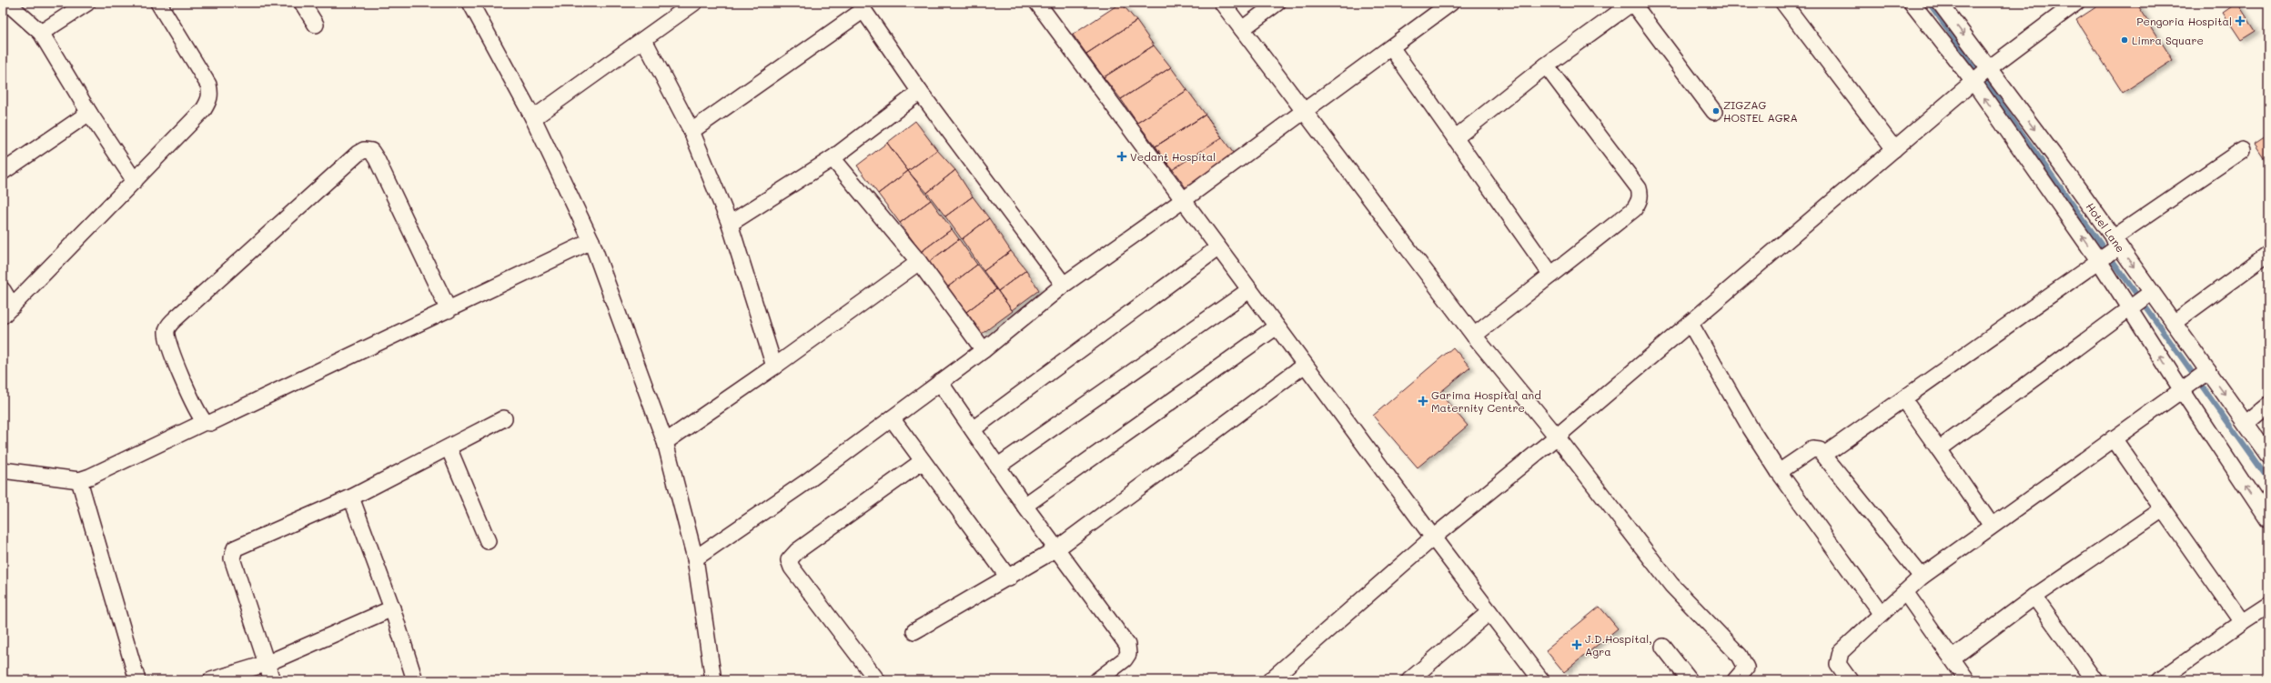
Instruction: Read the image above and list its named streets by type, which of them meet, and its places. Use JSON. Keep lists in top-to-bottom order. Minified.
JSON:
{"streets":{"street":["Hotel Lane"]},"places":{"health":["Pengoria Hospital","Vedant Hospital","Garima Hospital and Maternity Centre","J.D.Hospital, Agra"],"other":["Limra Square","ZIGZAG HOSTEL AGRA"]}}
